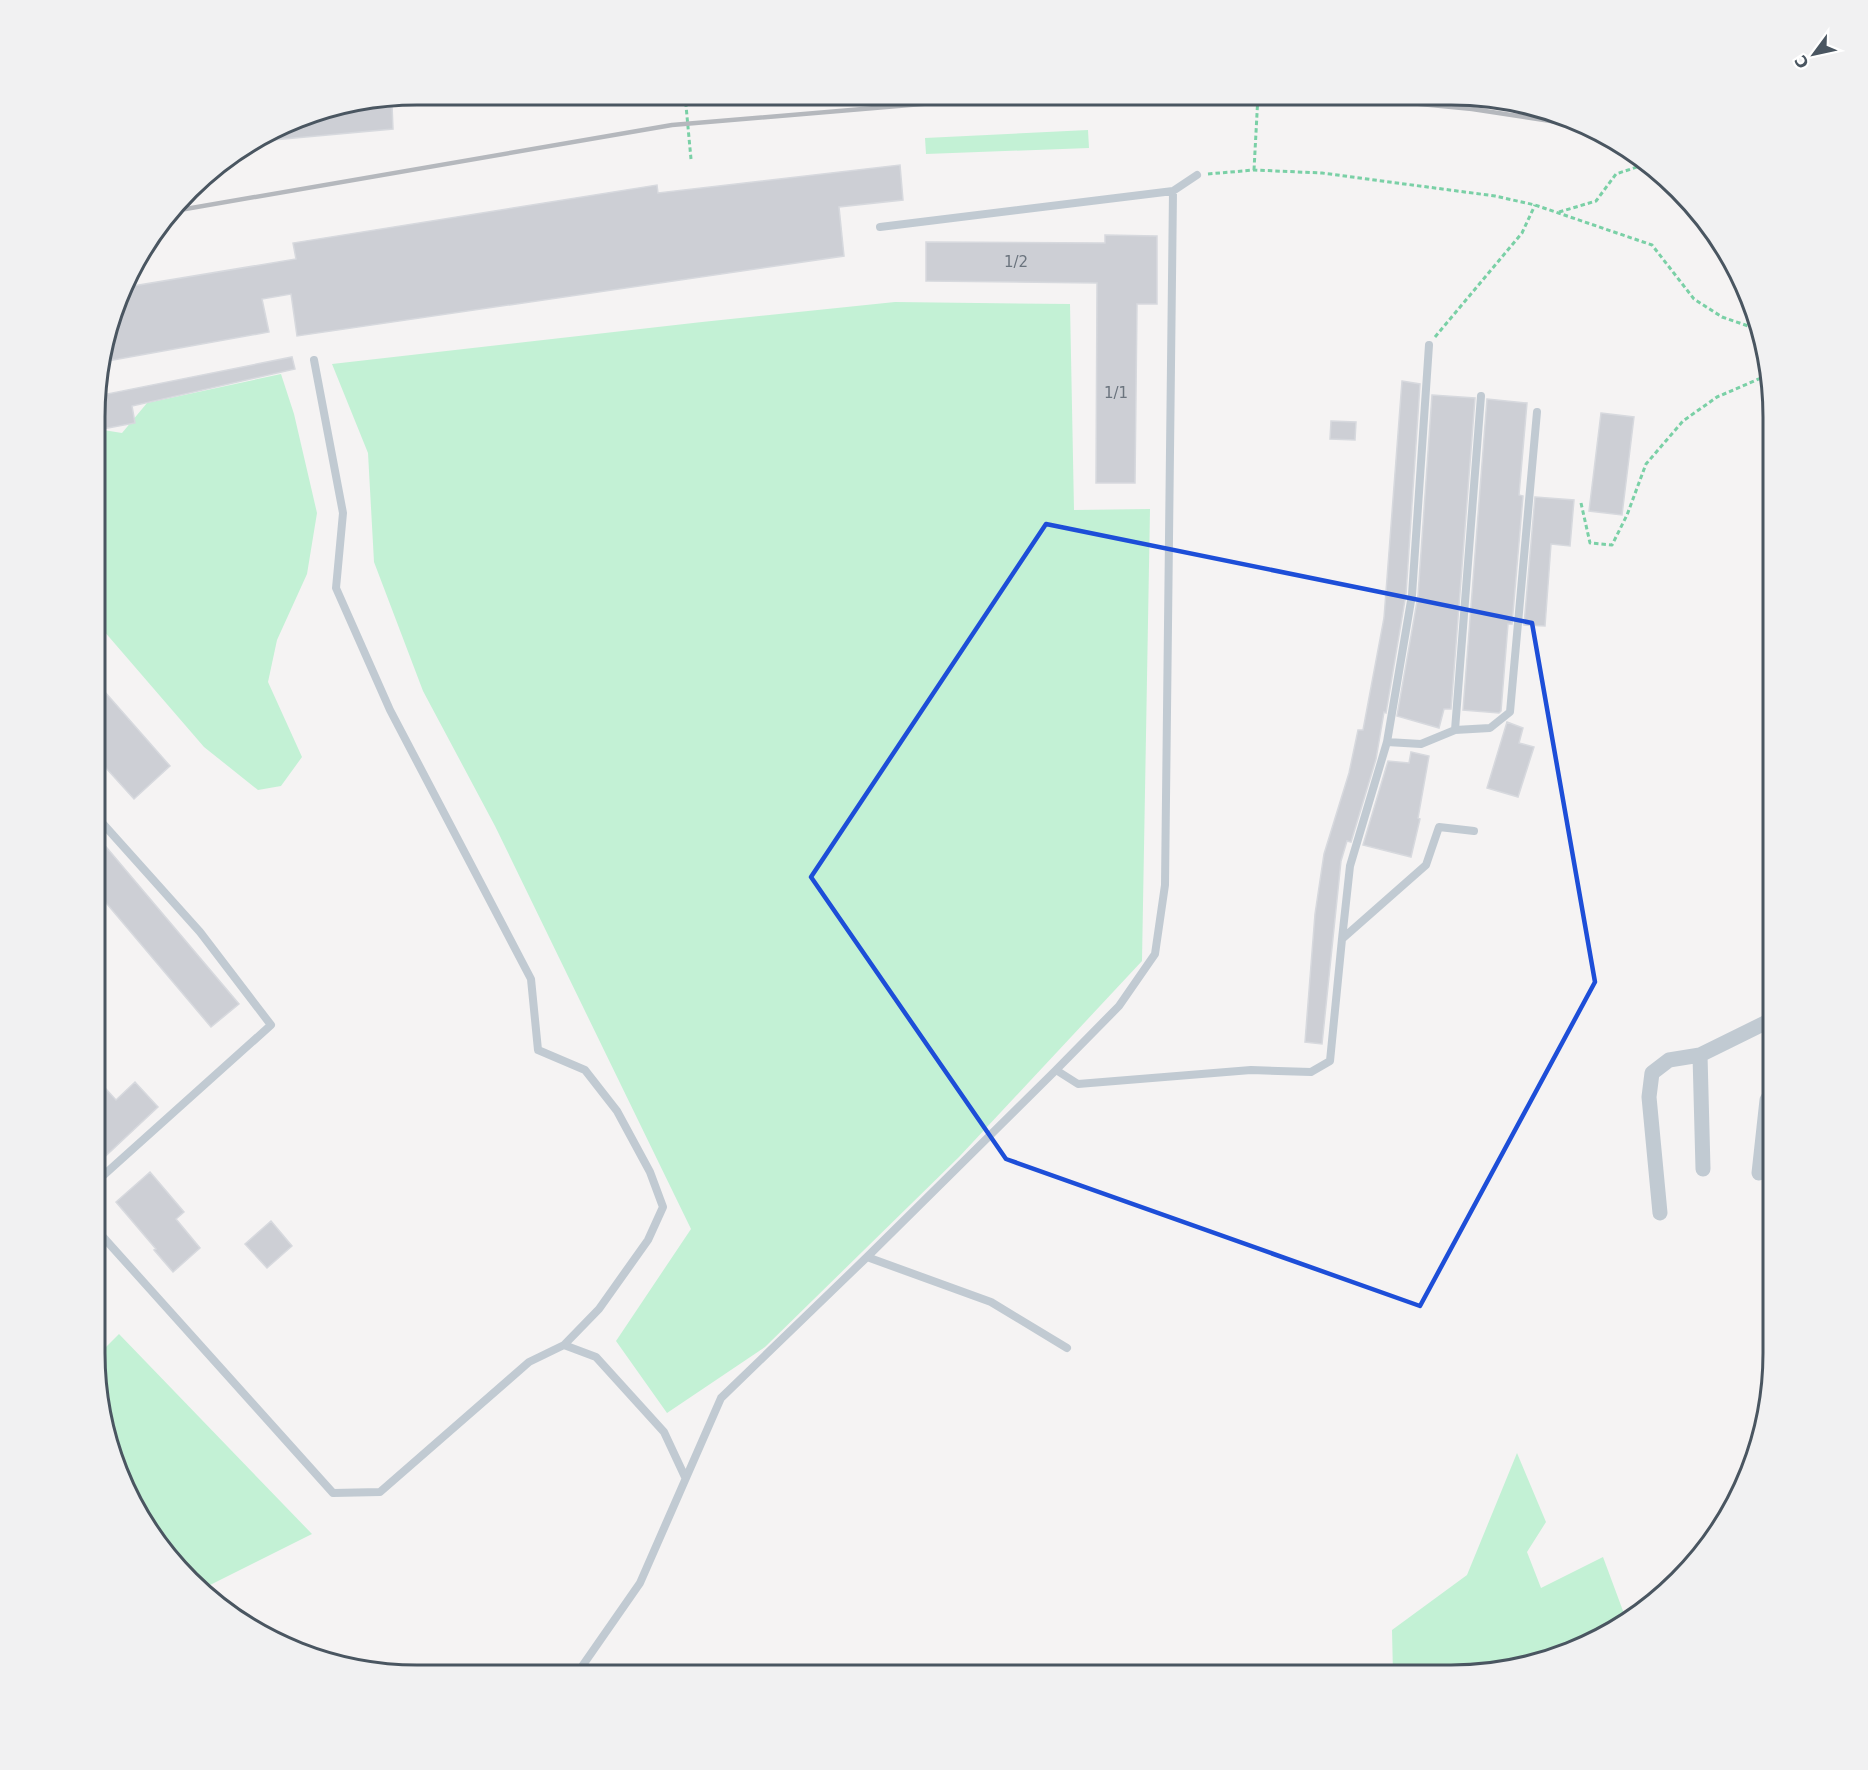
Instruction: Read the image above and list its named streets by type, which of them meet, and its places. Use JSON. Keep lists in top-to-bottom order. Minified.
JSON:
{"house_numbers":["1/2","1/1"],"north":"bottom left"}
